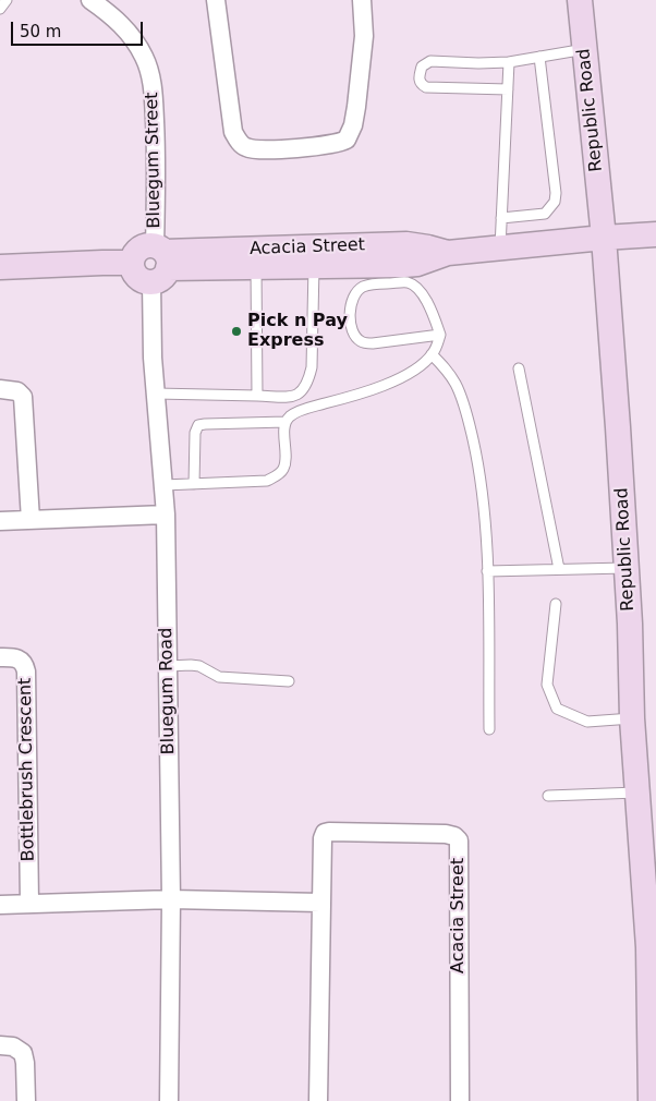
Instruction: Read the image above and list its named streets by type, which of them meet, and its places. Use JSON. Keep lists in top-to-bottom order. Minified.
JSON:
{"streets":{"street":["Republic Road","Bluegum Street","Acacia Street","Bluegum Road","Bottlebrush Crescent"]},"crossings":[["Republic Road","Acacia Street"],["Bluegum Street","Acacia Street"],["Bluegum Street","Bluegum Road"],["Acacia Street","Bluegum Road"]],"places":["Pick n Pay Express"],"scale_bar":"50 m"}
